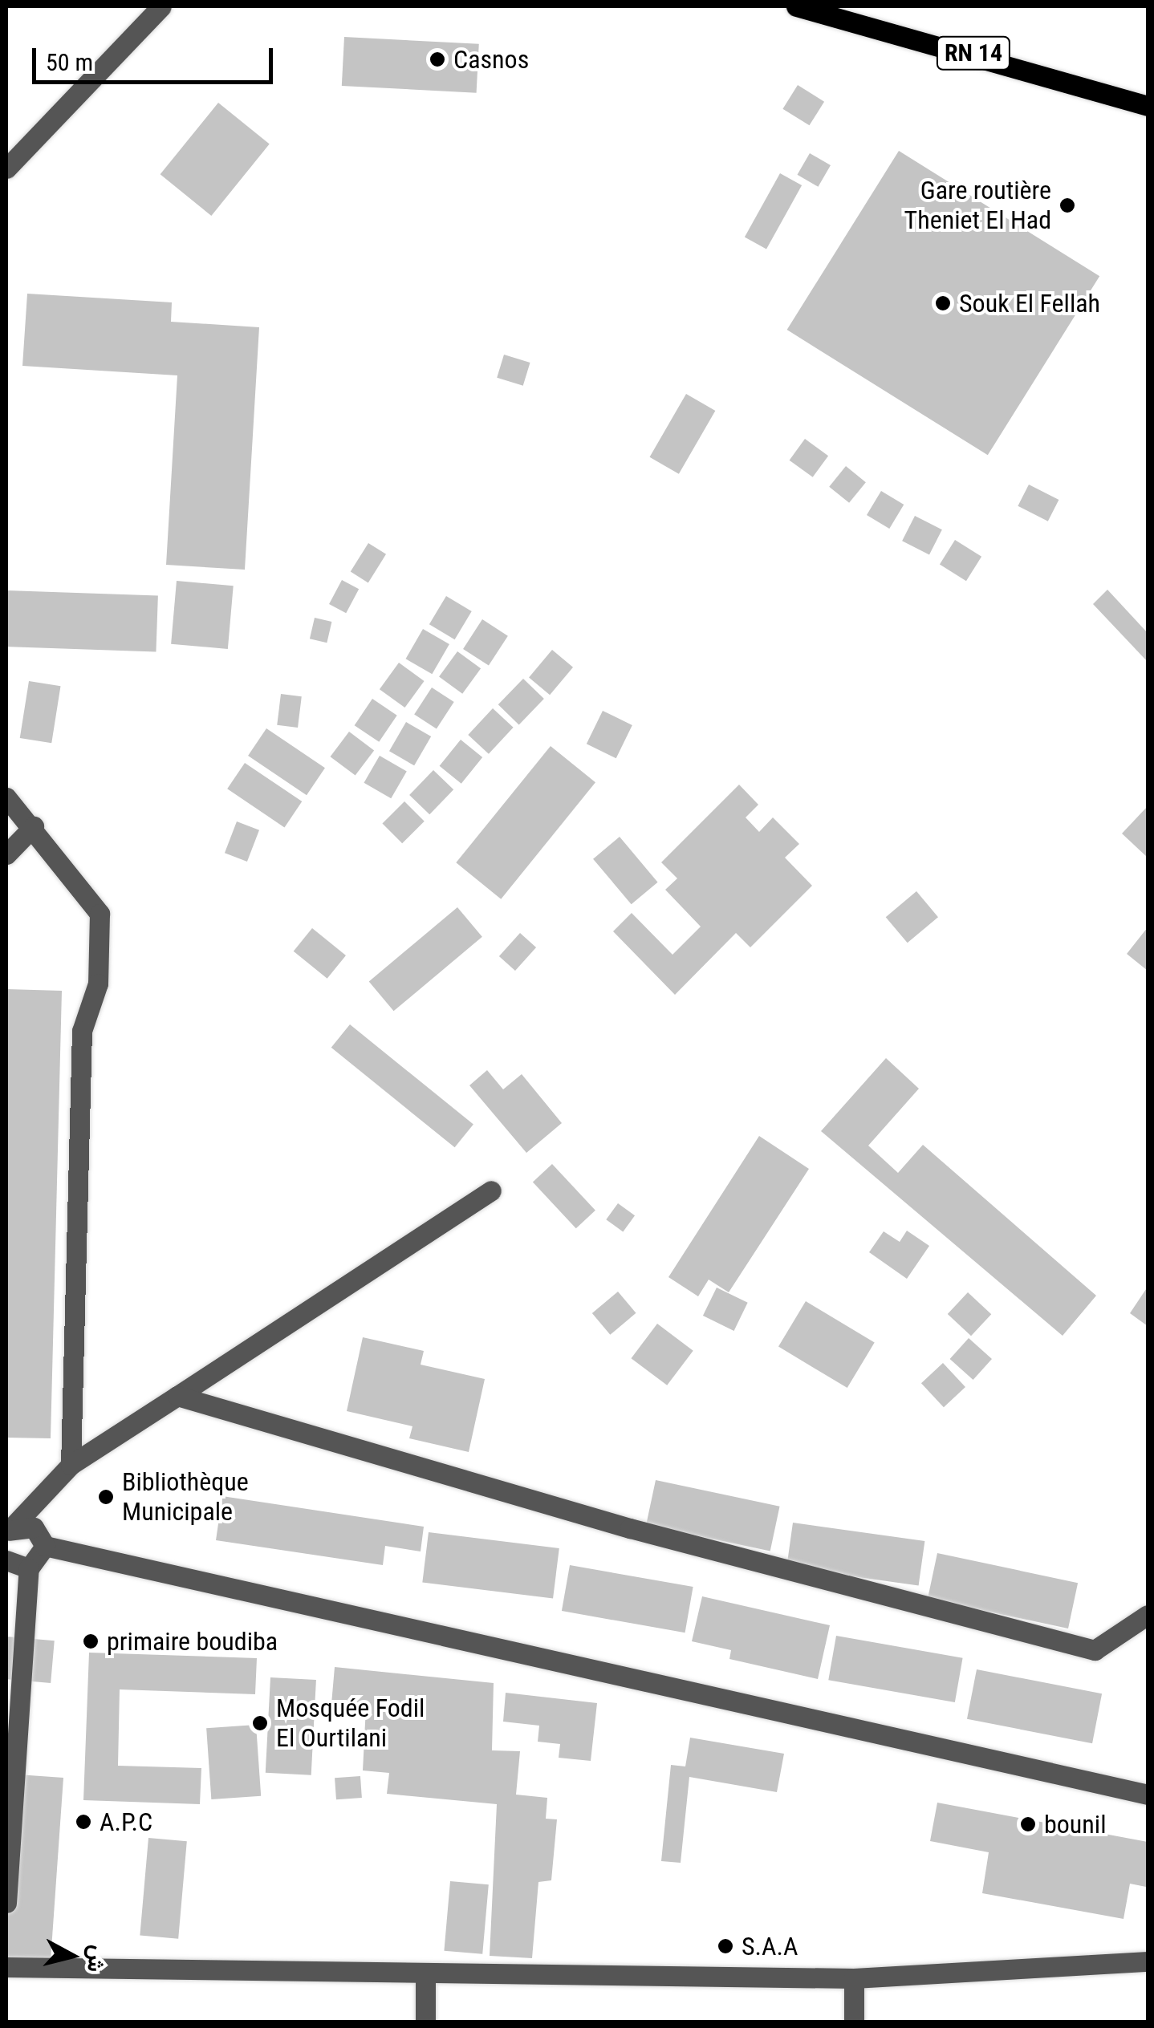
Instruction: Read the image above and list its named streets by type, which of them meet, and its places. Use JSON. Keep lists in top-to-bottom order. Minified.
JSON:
{"streets":{"main road":["RN 14"]},"places":["Casnos","Gare routière Theniet El Had","Souk El Fellah","Bibliothèque Municipale","primaire boudiba","Mosquée Fodil El Ourtilani","A.P.C","bounil","S.A.A"],"scale_bar":"50 m","north":"right"}
